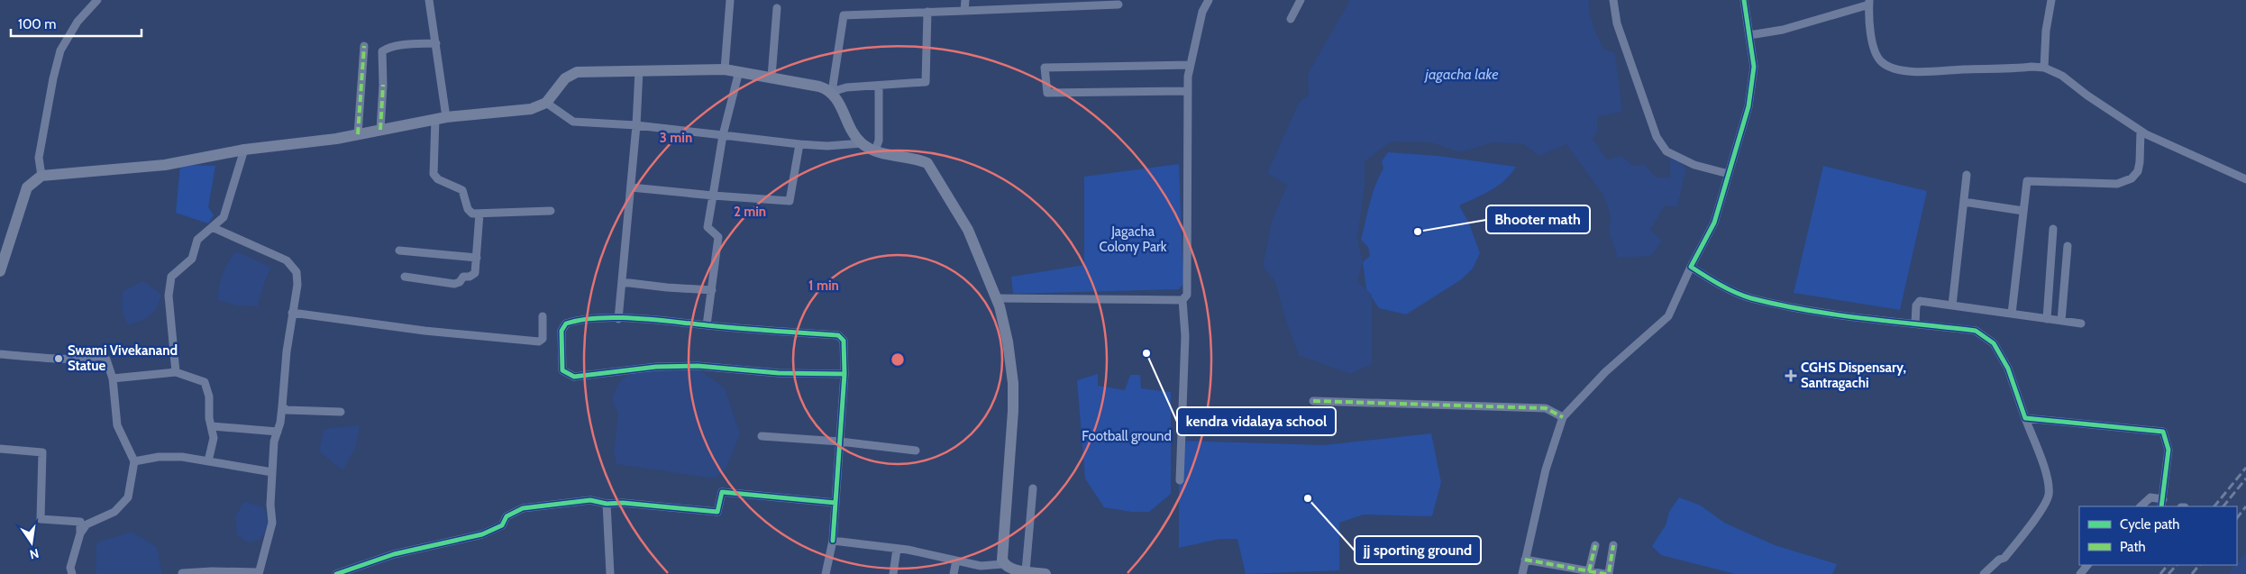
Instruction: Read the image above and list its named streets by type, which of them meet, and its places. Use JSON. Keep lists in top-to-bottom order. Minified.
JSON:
{"water":["jagacha lake"],"parks":["Jagacha Colony Park","Football ground"],"places":{"other":["Bhooter math","kendra vidalaya school","Swami Vivekanand Statue","jj sporting ground"],"health":["CGHS Dispensary, Santragachi"]},"legend":["Cycle path","Path"],"scale_bar":"100 m","north":"bottom","rings":["3 min","2 min","1 min"]}
